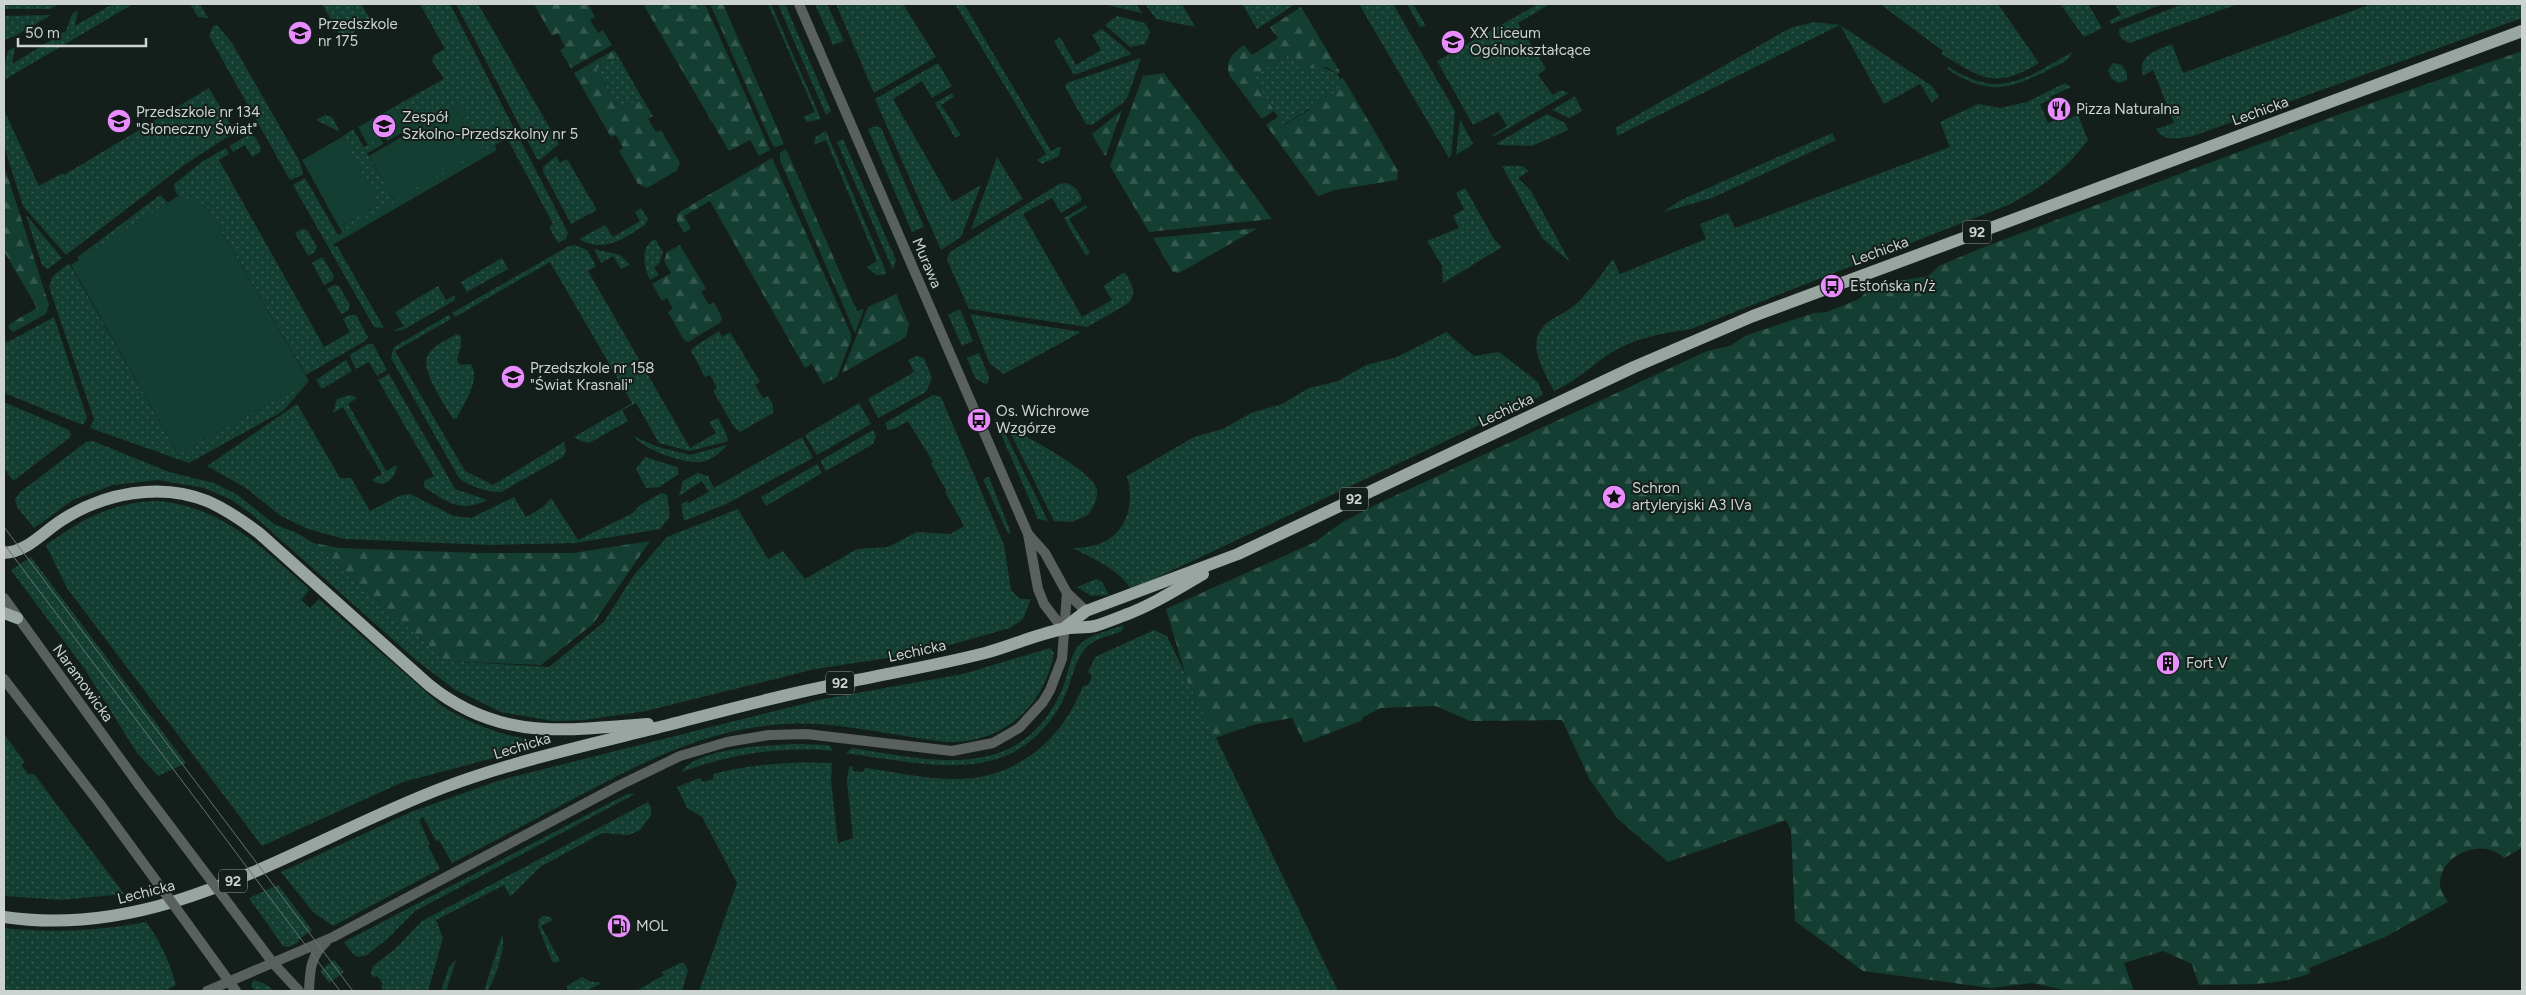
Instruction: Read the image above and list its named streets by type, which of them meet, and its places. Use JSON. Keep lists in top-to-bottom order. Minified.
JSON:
{"streets":{"main road":["Lechicka","92"],"street":["Murawa","Naramowicka"]},"crossings":[["Lechicka","Murawa"]],"places":{"school or university":["Przedszkole nr 175","XX Liceum Ogólnokształcące","Przedszkole nr 134 \"Słoneczny Świat\"","Zespół Szkolno-Przedszkolny nr 5","Przedszkole nr 158 \"Świat Krasnali\""],"restaurant":["Pizza Naturalna"],"bus stop":["Estońska n/ż","Os. Wichrowe Wzgórze"],"place":["Schron artyleryjski A3 IVa"],"building":["Fort V"],"fuel station":["MOL"]},"scale_bar":"50 m"}
